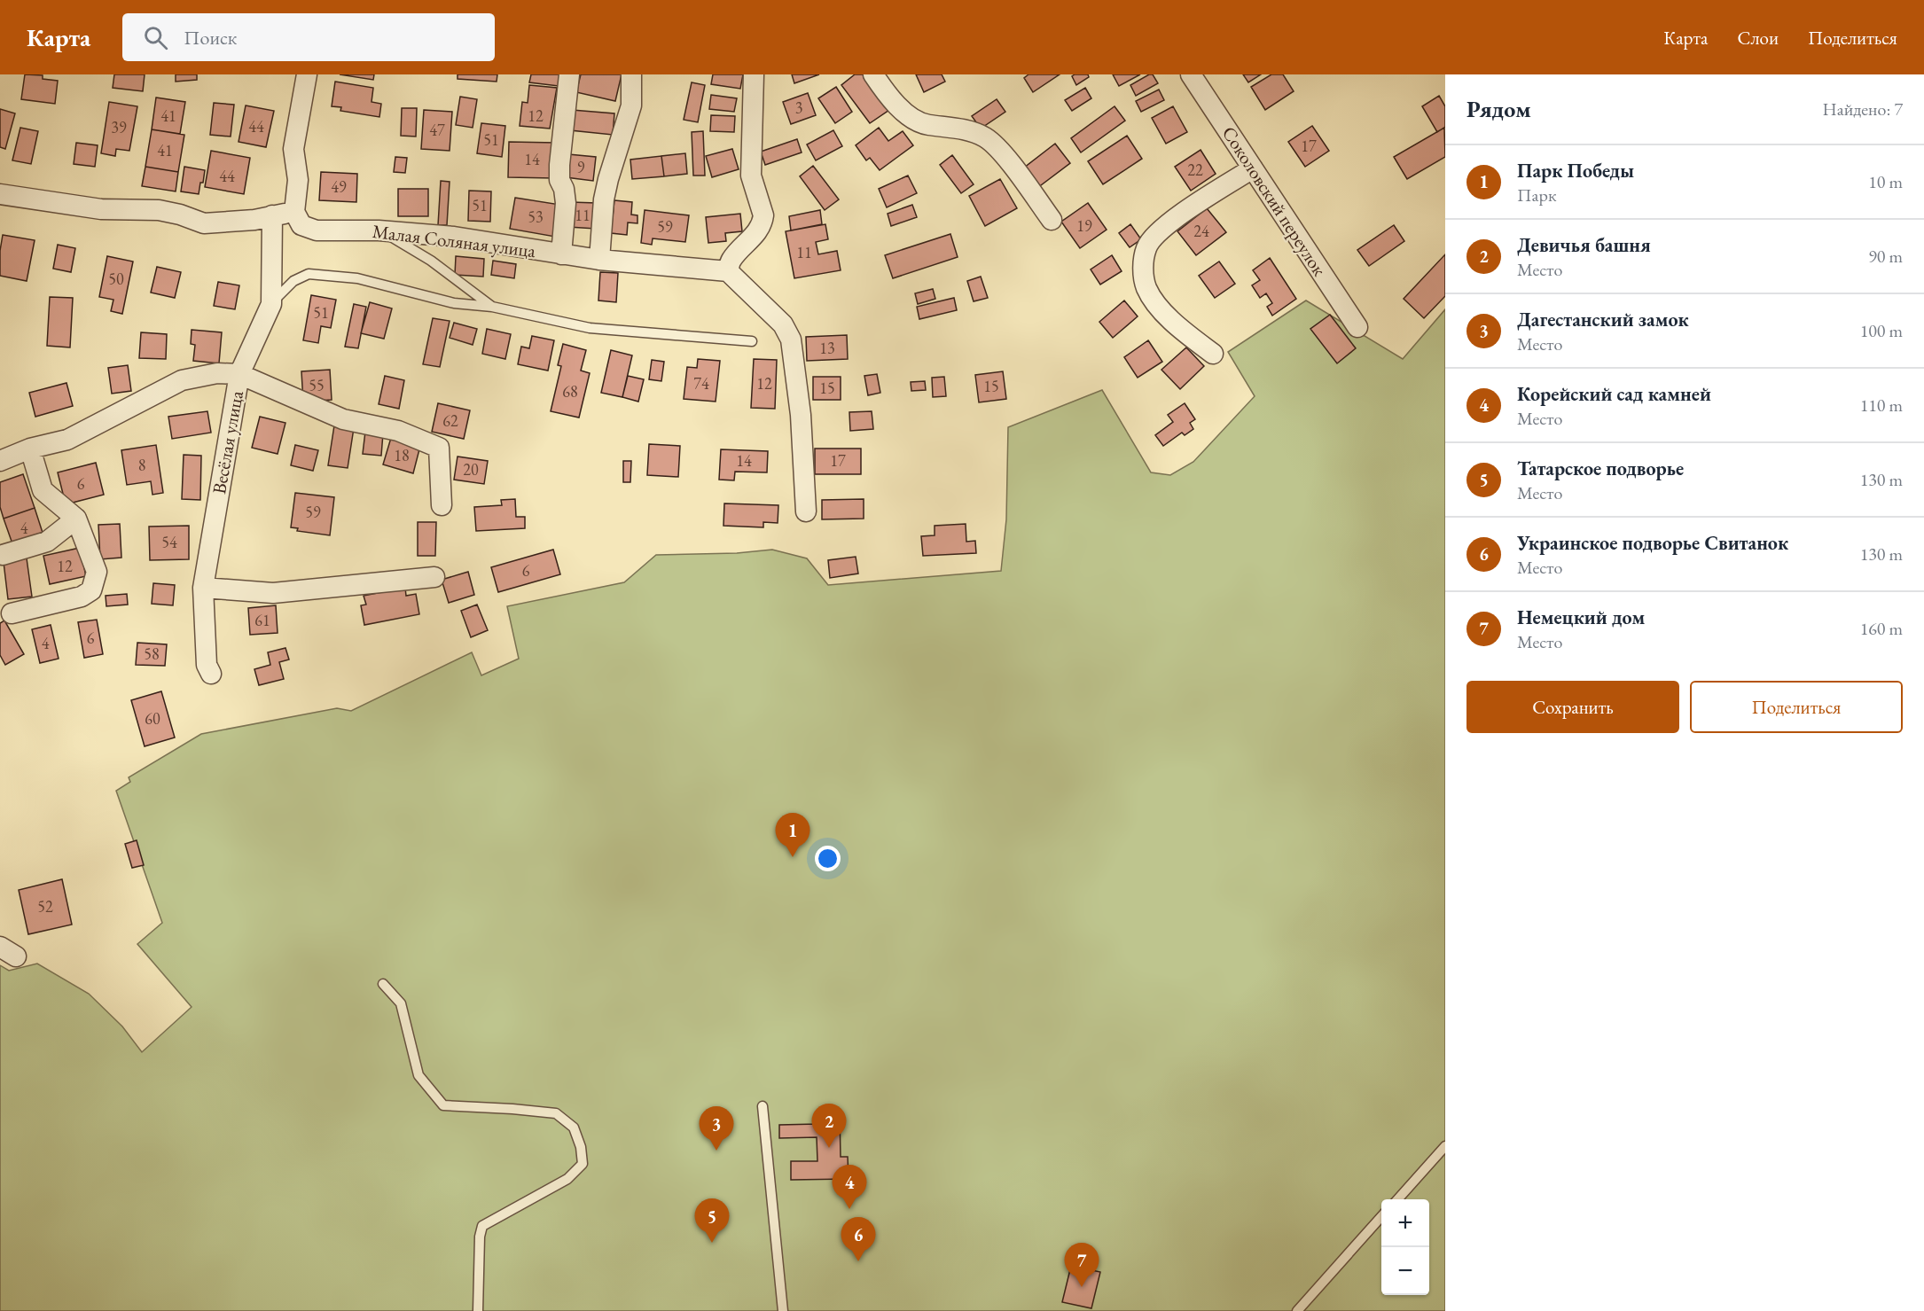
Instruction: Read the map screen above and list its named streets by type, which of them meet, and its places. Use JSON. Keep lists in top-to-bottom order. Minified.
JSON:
{"streets":{"street":["Соколовский переулок","Малая Соляная улица","Весёлая улица"]},"house_numbers":["3","41","12","44","39","47","51","17","41","14","9","22","44","49","51","11","53","19","59","24","11","50","51","13","74","12","55","15","15","68","62","18","14","17","8","20","6","59","4","54","12","6","61","6","4","58","60","52"],"page":{"header":"Карта","search":"Поиск","nav":["Карта","Слои","Поделиться"],"heading":["Рядом","Найдено: 7"],"list":[{"mark":"1","name":"Парк Победы","note":"Парк","value":"10 m"},{"mark":"2","name":"Девичья башня","note":"Место","value":"90 m"},{"mark":"3","name":"Дагестанский замок","note":"Место","value":"100 m"},{"mark":"4","name":"Корейский сад камней","note":"Место","value":"110 m"},{"mark":"5","name":"Татарское подворье","note":"Место","value":"130 m"},{"mark":"6","name":"Украинское подворье Свитанок","note":"Место","value":"130 m"},{"mark":"7","name":"Немецкий дом","note":"Место","value":"160 m"}],"buttons":["Сохранить","Поделиться"],"pins":["1","2","3","4","5","6","7"],"map_buttons":["+","−"]}}
